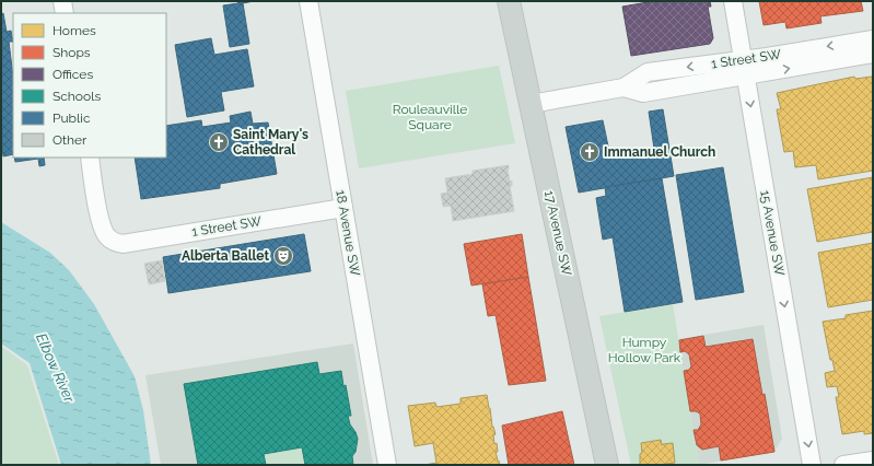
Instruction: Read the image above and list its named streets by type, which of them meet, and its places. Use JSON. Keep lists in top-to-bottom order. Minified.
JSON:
{"streets":{"main road":["17 Avenue SW"],"street":["1 Street SW","18 Avenue SW","15 Avenue SW"]},"crossings":[["1 Street SW","18 Avenue SW"],["1 Street SW","17 Avenue SW"],["1 Street SW","15 Avenue SW"]],"one_way":["15 Avenue SW"],"water":["Elbow River"],"parks":["Rouleauville Square","Humpy Hollow Park"],"places":{"church":["Saint Mary's Cathedral","Immanuel Church"],"theatre":["Alberta Ballet"]},"legend":["Homes","Shops","Offices","Schools","Public","Other"]}
